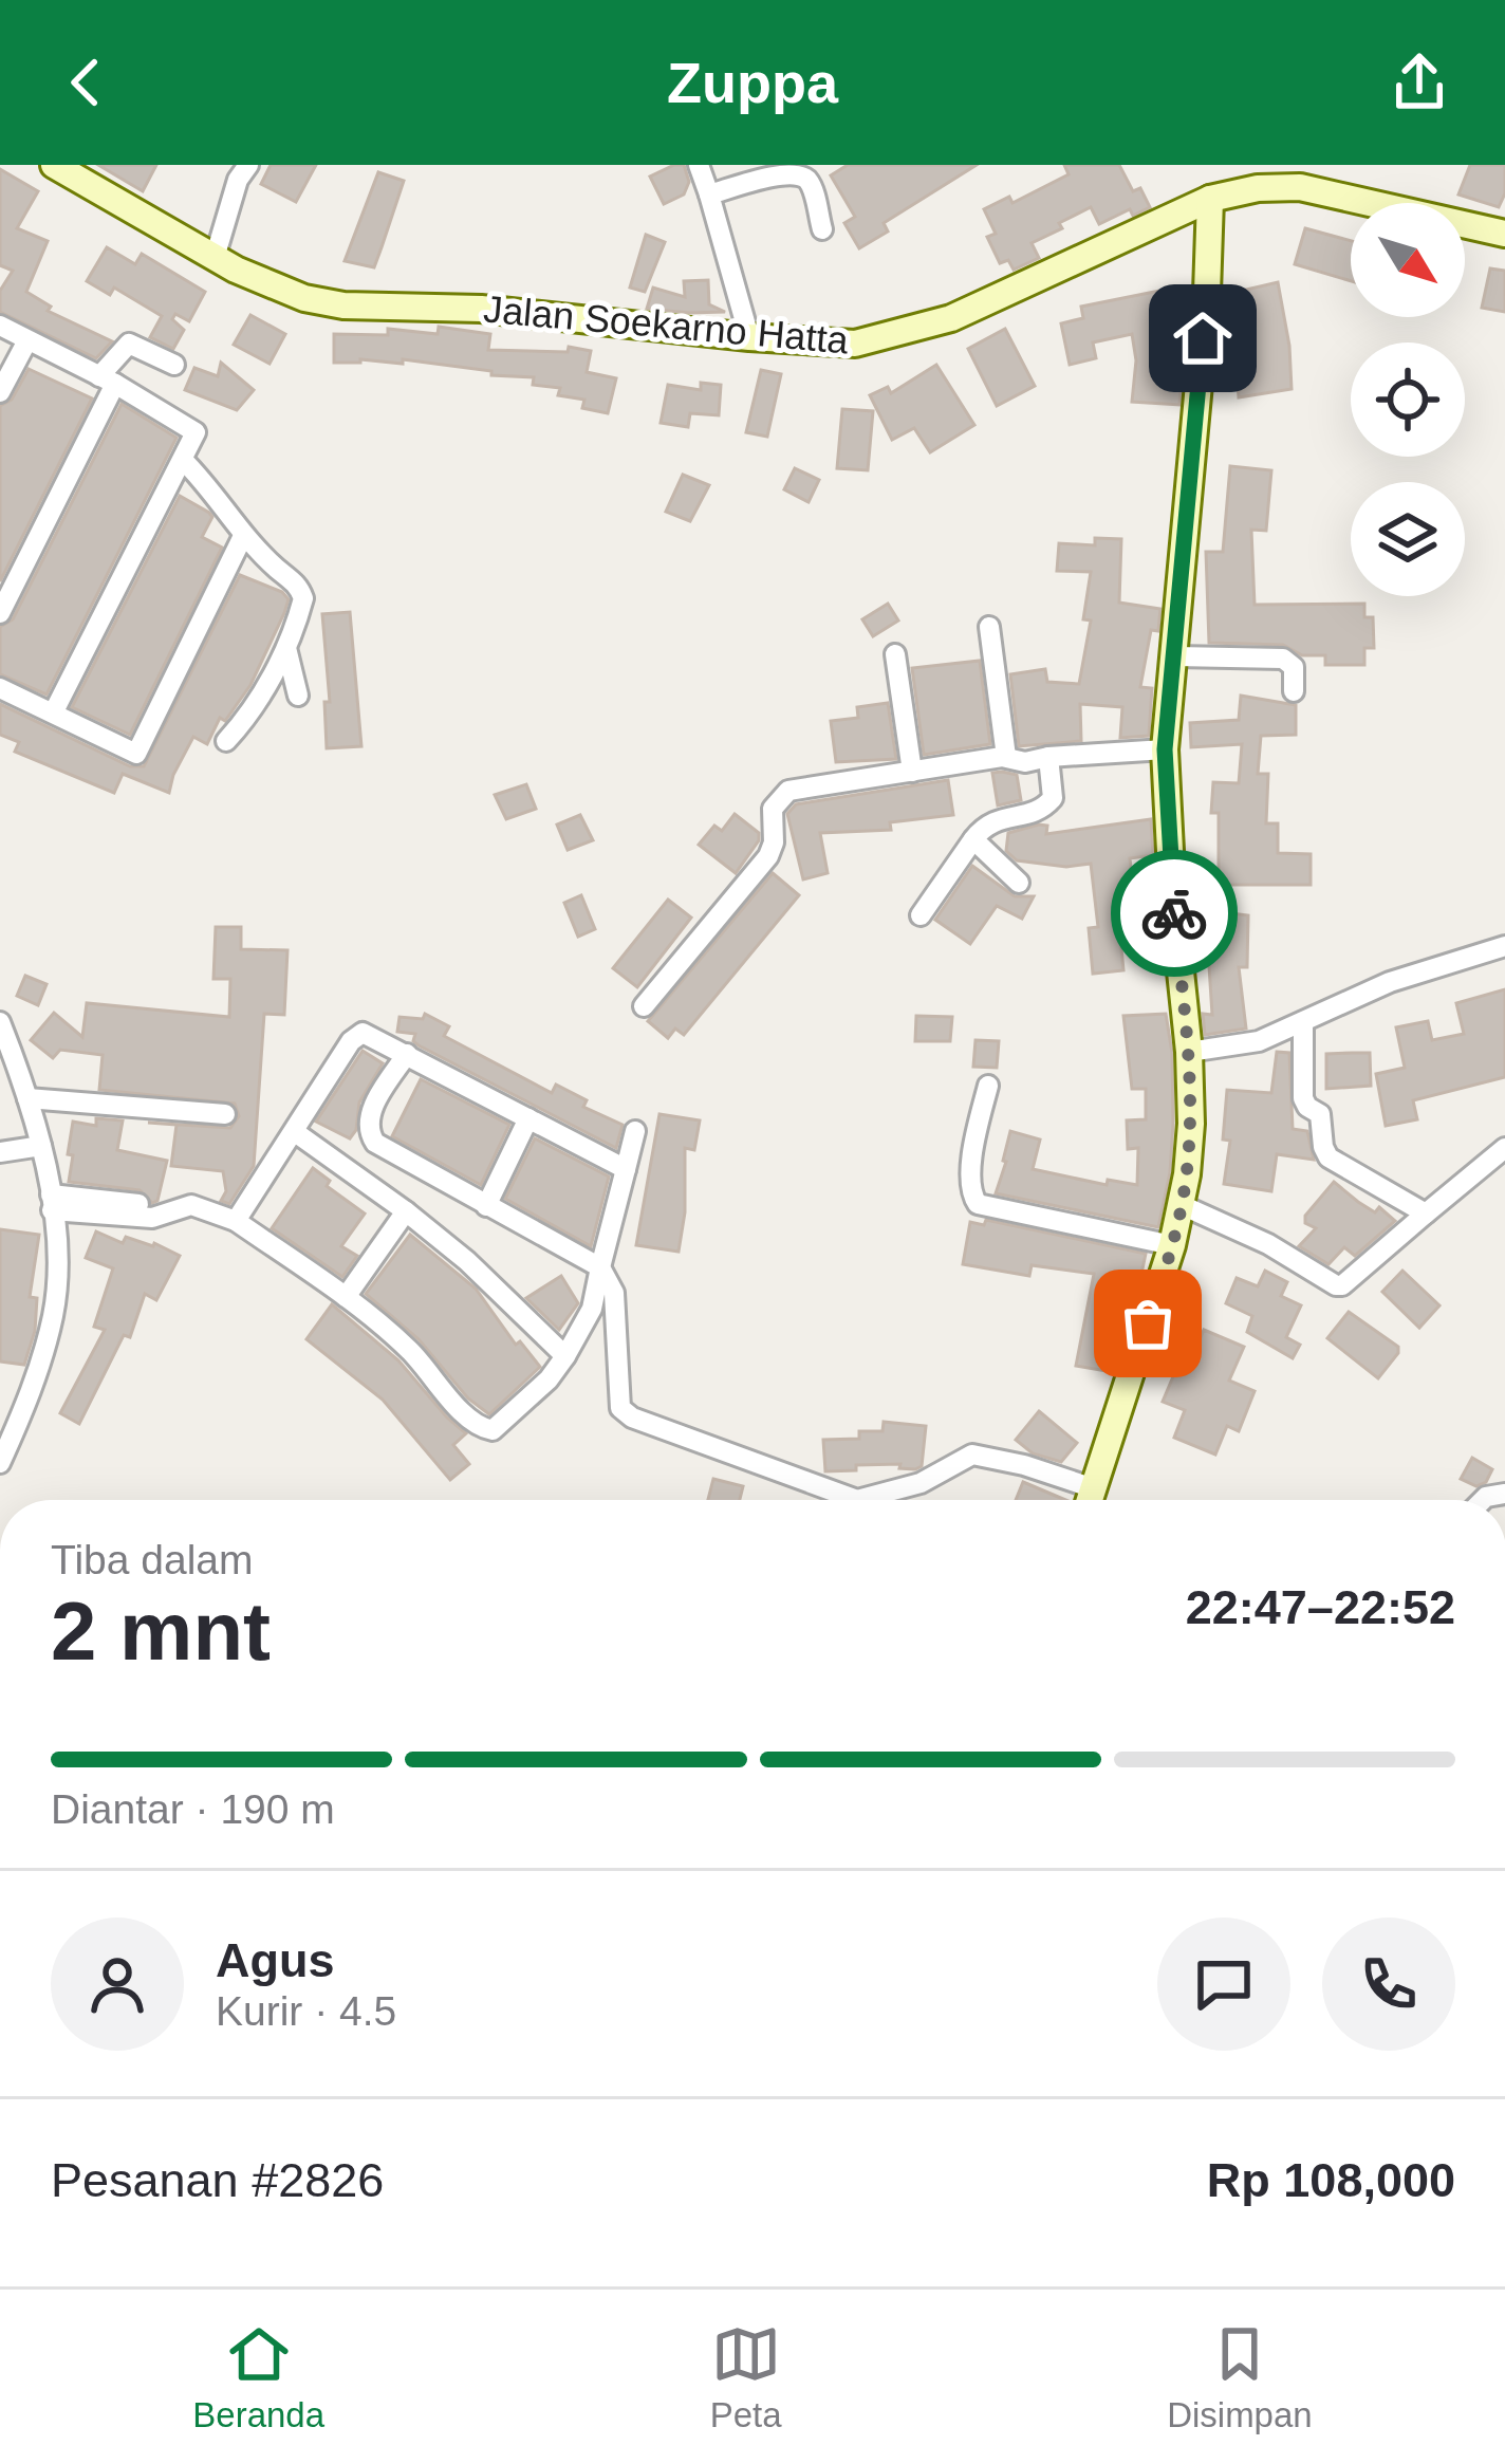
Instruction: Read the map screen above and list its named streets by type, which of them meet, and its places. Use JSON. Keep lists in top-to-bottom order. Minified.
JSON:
{"streets":{"street":["Jalan Soekarno Hatta"]},"north":"bottom right","page":{"header":"Zuppa","heading":["2 mnt","Tiba dalam","22:47–22:52"],"panel":["Agus","Kurir · 4.5","Pesanan #2826","Rp 108,000"],"bar":"Diantar · 190 m","tabs":["Beranda","Peta","Disimpan"]}}
